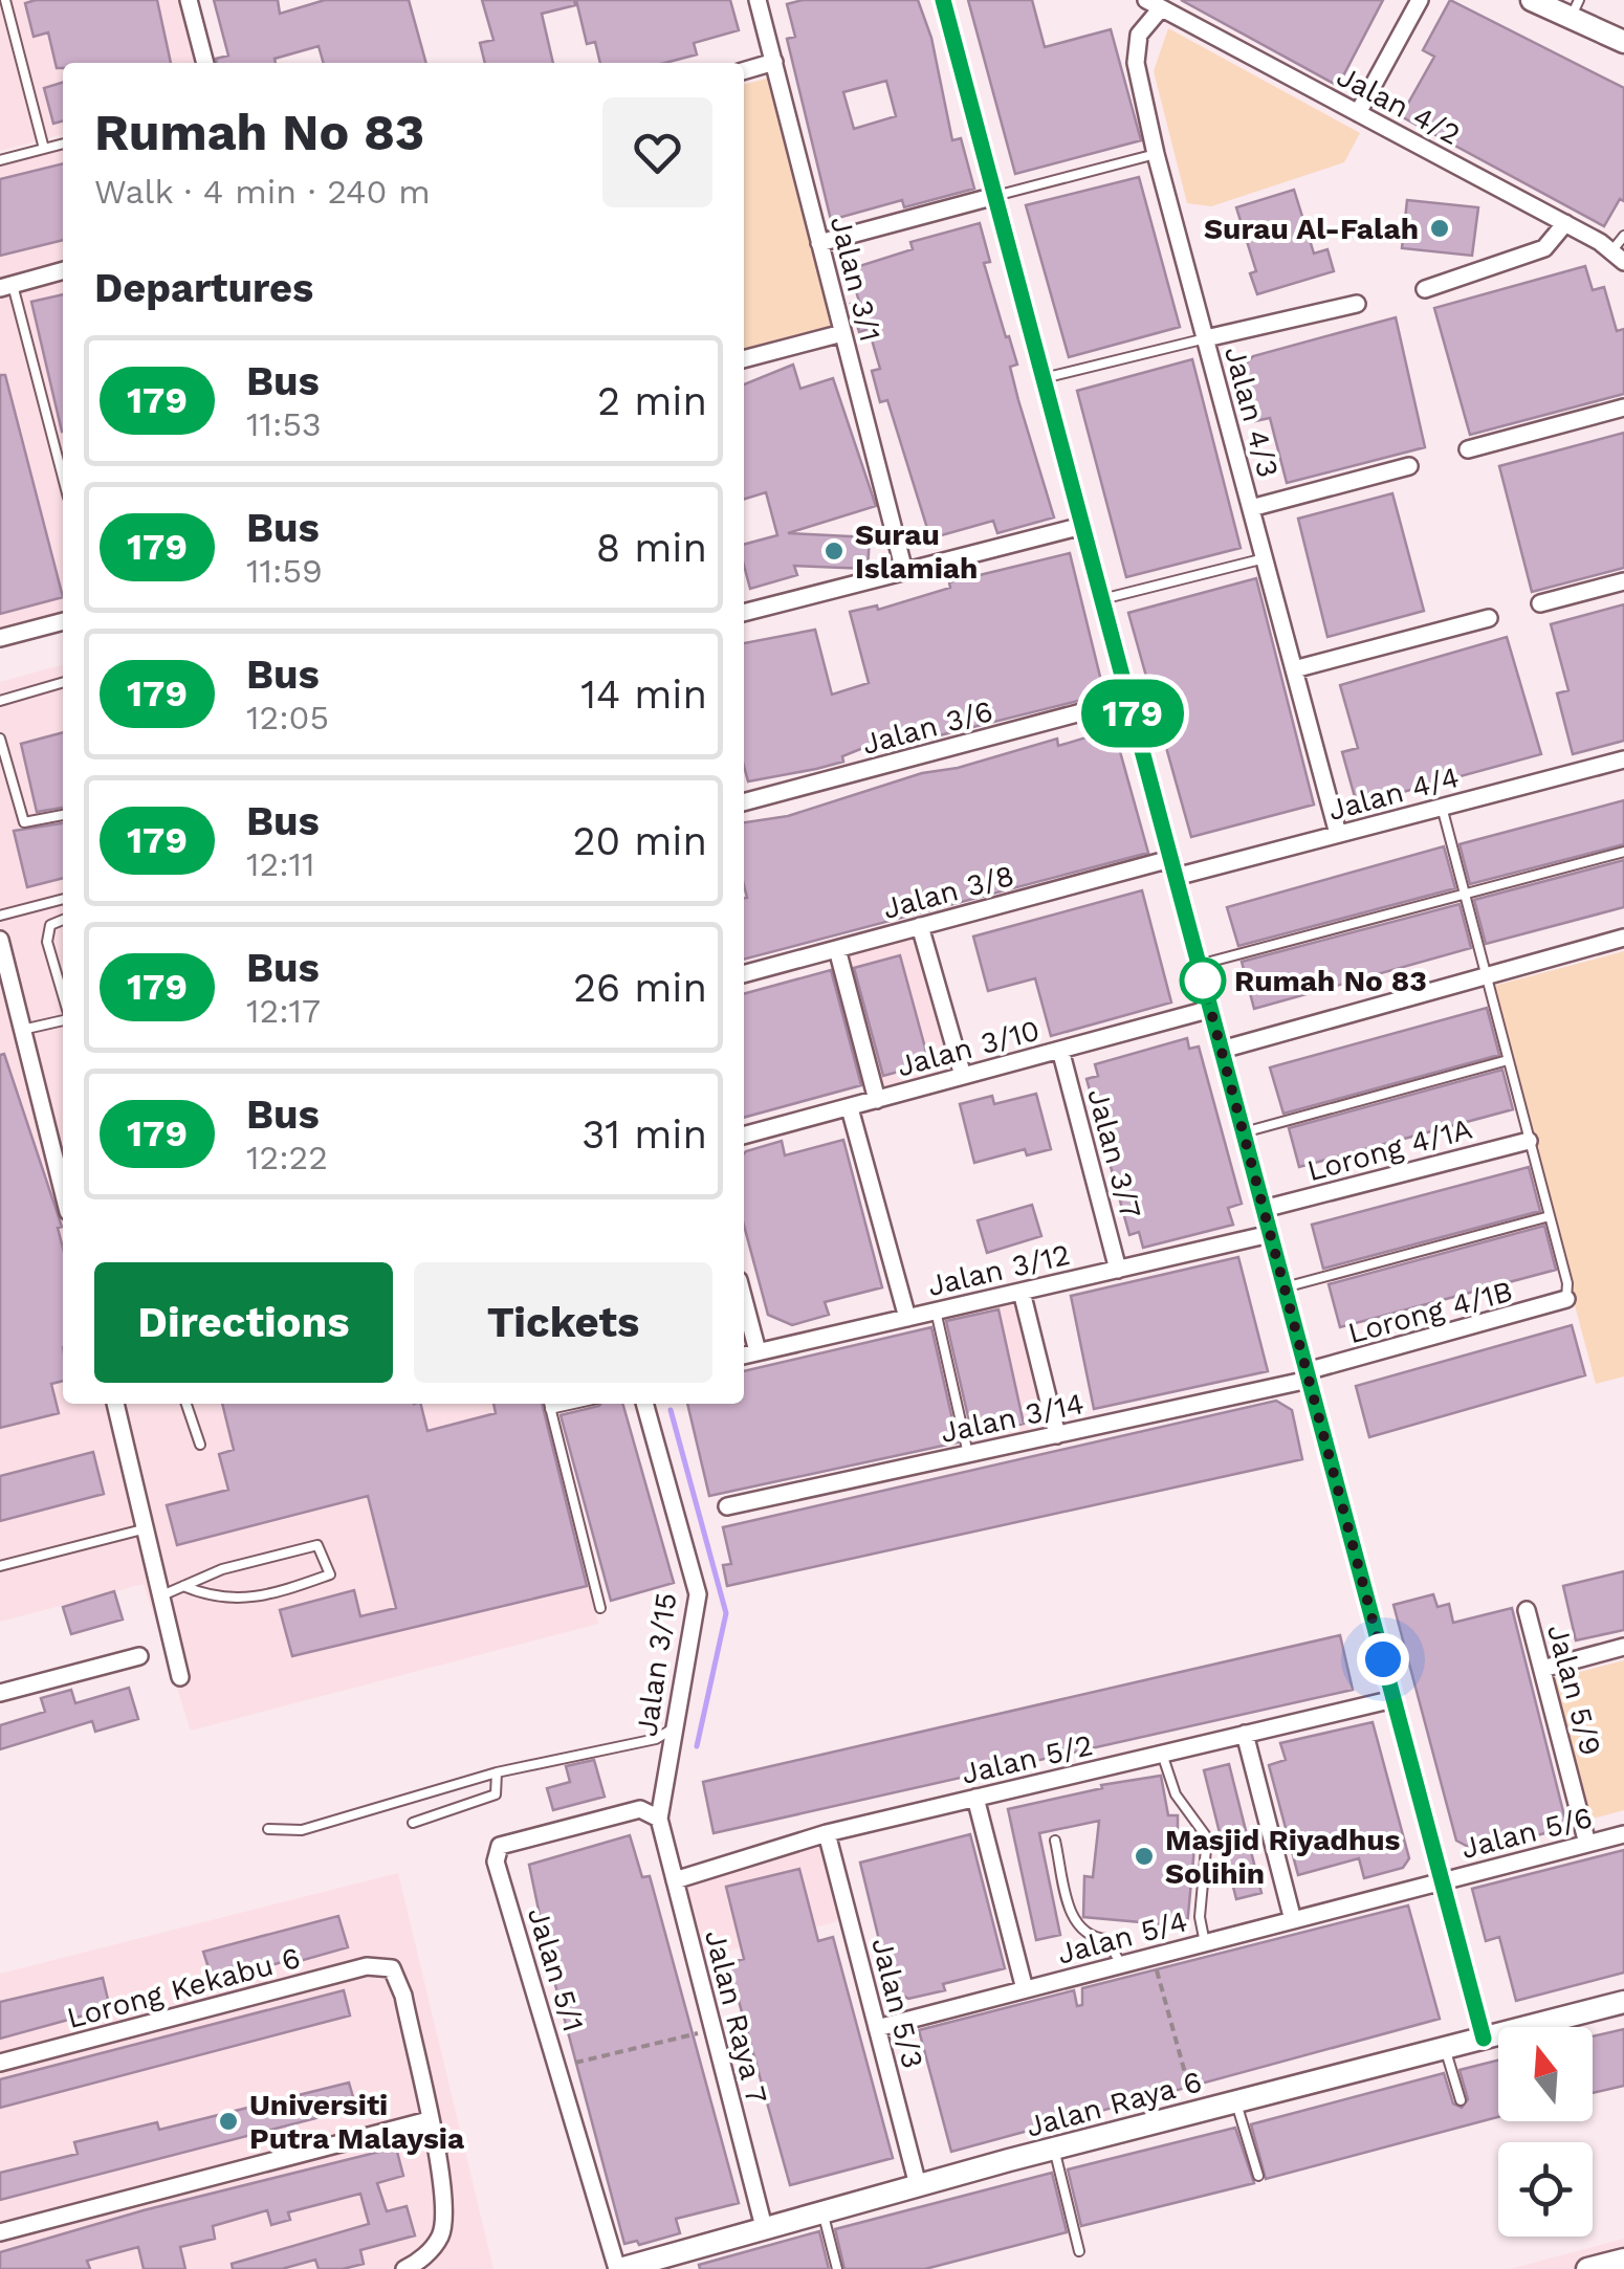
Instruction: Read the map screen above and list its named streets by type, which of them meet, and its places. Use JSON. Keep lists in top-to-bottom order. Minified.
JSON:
{"streets":{"street":["Jalan 4/2","Jalan 3/1","Jalan 4/3","Jalan 3/6","Jalan 4/4","Jalan 3/8","Jalan 3/10","Lorong 4/1A","Jalan 3/7","Jalan 3/12","Lorong 4/1B","Jalan 3/14","Jalan 3/15","Jalan 5/9","Jalan 5/2","Jalan 5/6","Jalan 5/4","Jalan 5/1","Lorong Kekabu 6","Jalan 5/3","Jalan Raya 7","Jalan Raya 6"]},"crossings":[["Jalan 4/2","Jalan 4/3"],["Jalan 4/3","Jalan 4/4"],["Jalan 3/10","Jalan 3/7"],["Jalan 3/7","Jalan 3/12"],["Lorong 4/1B","Jalan 3/14"],["Jalan 3/15","Jalan 5/1"],["Jalan 3/15","Jalan Raya 7"],["Jalan 5/9","Jalan 5/6"],["Jalan 5/2","Jalan 5/3"],["Jalan 5/2","Jalan Raya 7"],["Jalan 5/6","Jalan 5/4"],["Jalan 5/4","Jalan 5/3"],["Jalan 5/1","Jalan Raya 7"],["Jalan 5/1","Jalan Raya 6"],["Jalan 5/3","Jalan Raya 6"],["Jalan Raya 7","Jalan Raya 6"]],"places":["Surau Al-Falah","Surau Islamiah","Rumah No 83","Masjid Riyadhus Solihin","Universiti Putra Malaysia"],"lines":["bus line 179"],"north":"top","page":{"on_map":"179","heading":[["Rumah No 83","Walk · 4 min · 240 m"],"Departures"],"list":[{"mark":"179","name":"Bus","note":"11:53","value":"2 min"},{"mark":"179","name":"Bus","note":"11:59","value":"8 min"},{"mark":"179","name":"Bus","note":"12:05","value":"14 min"},{"mark":"179","name":"Bus","note":"12:11","value":"20 min"},{"mark":"179","name":"Bus","note":"12:17","value":"26 min"},{"mark":"179","name":"Bus","note":"12:22","value":"31 min"}],"buttons":["Directions","Tickets"]}}
